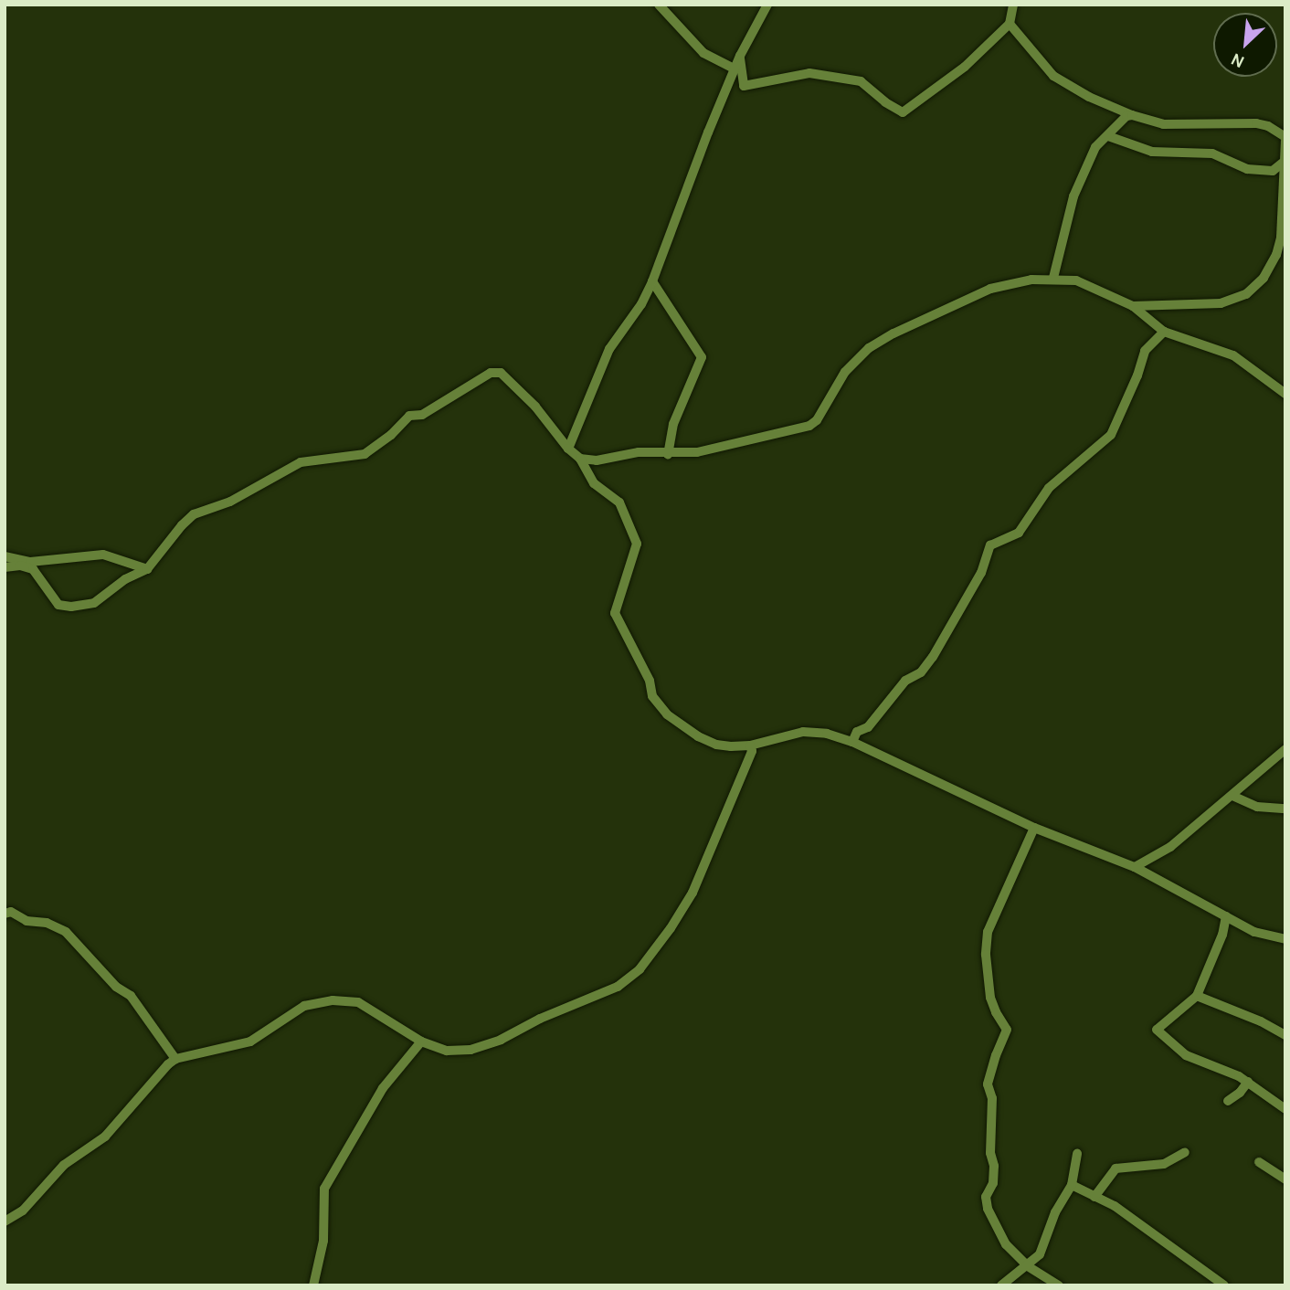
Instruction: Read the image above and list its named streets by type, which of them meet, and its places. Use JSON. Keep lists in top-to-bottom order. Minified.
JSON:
{"north":"bottom left"}
